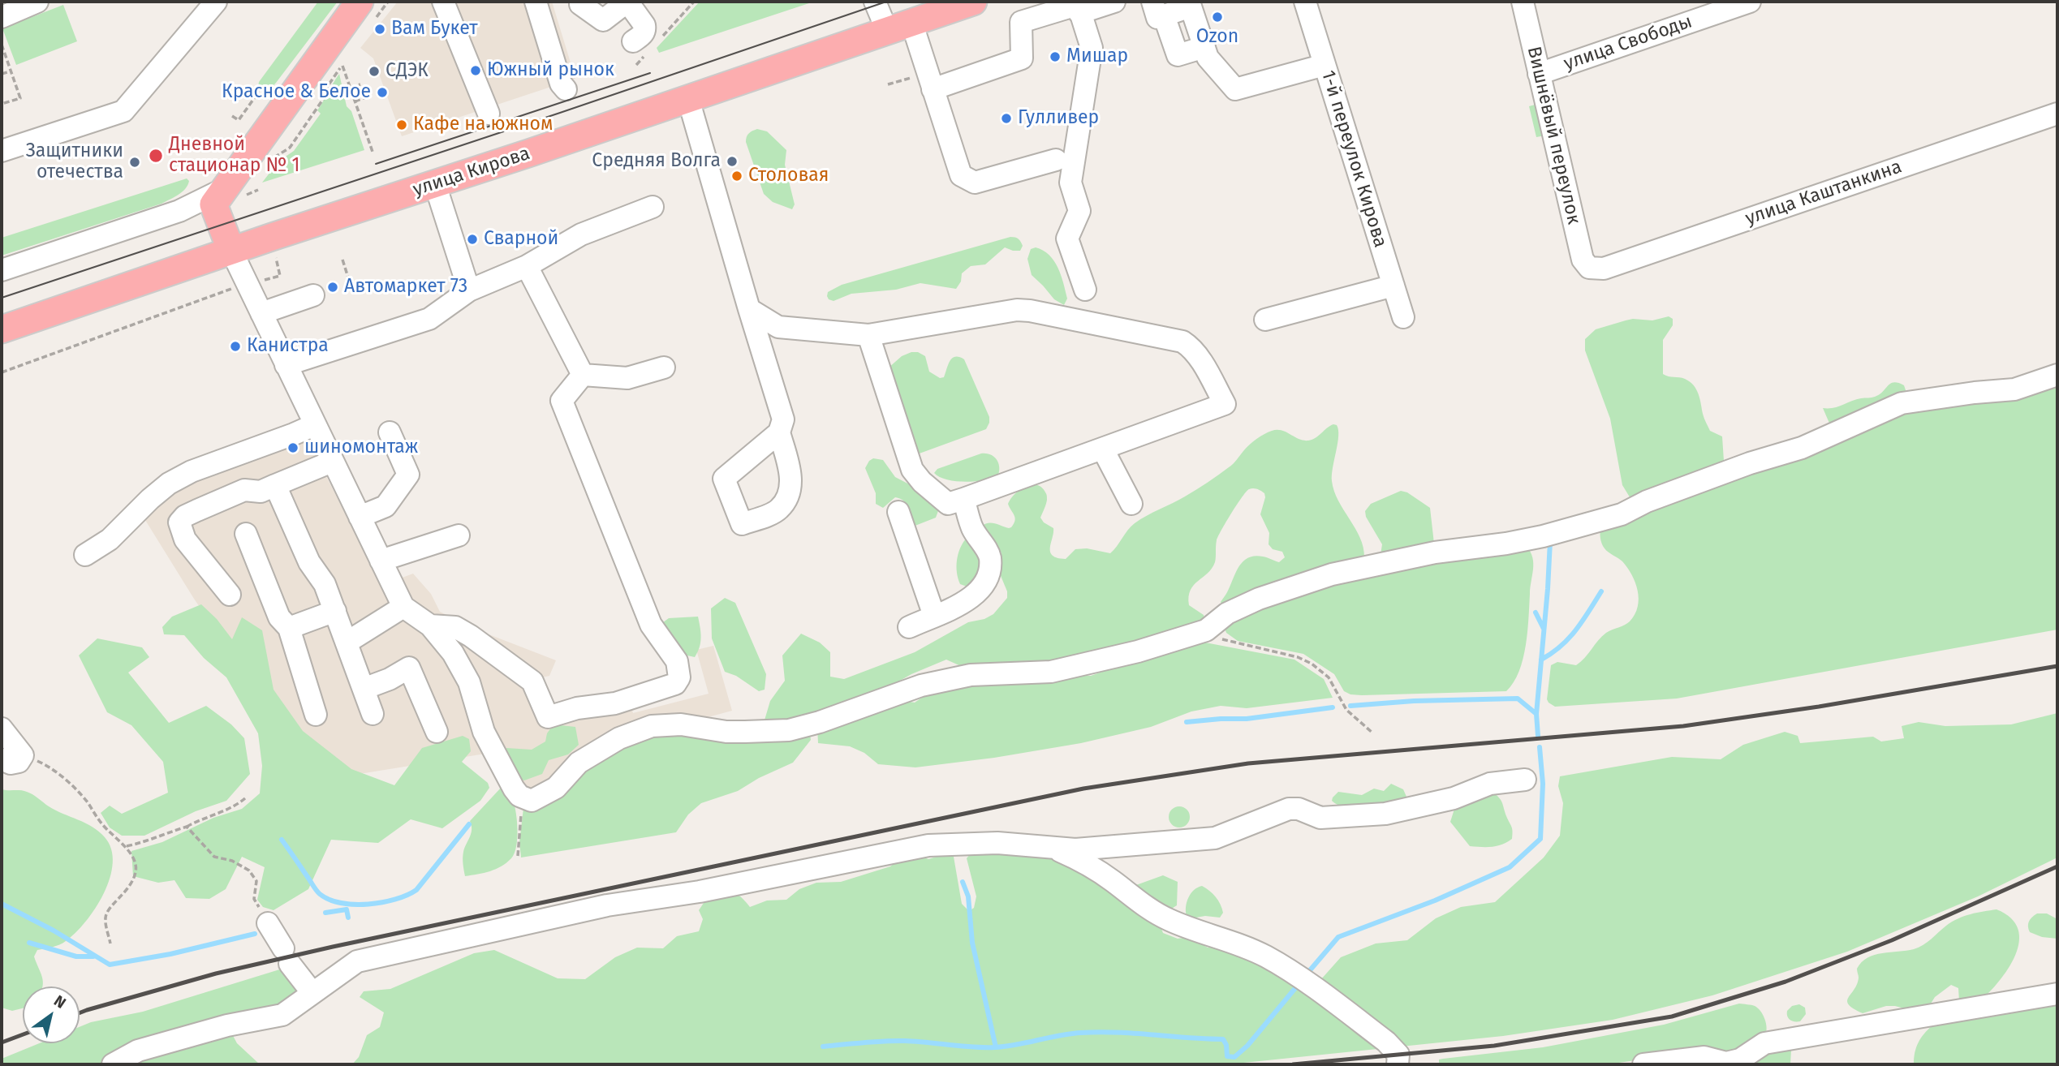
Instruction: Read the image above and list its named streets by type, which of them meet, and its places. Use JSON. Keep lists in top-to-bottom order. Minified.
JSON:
{"streets":{"main road":["улица Кирова"],"street":["улица Свободы","Вишнёвый переулок","1-й переулок Кирова","улица Каштанкина"]},"crossings":[["улица Свободы","Вишнёвый переулок"],["Вишнёвый переулок","улица Каштанкина"]],"places":["Ozon","Вам Букет","Мишар","Южный рынок","СДЭК","Красное & Белое","Гулливер","Кафе на южном","Дневной стационар № 1","Средняя Волга","Защитники отечества","Столовая","Сварной","Автомаркет 73","Канистра","шиномонтаж"],"north":"top right"}
